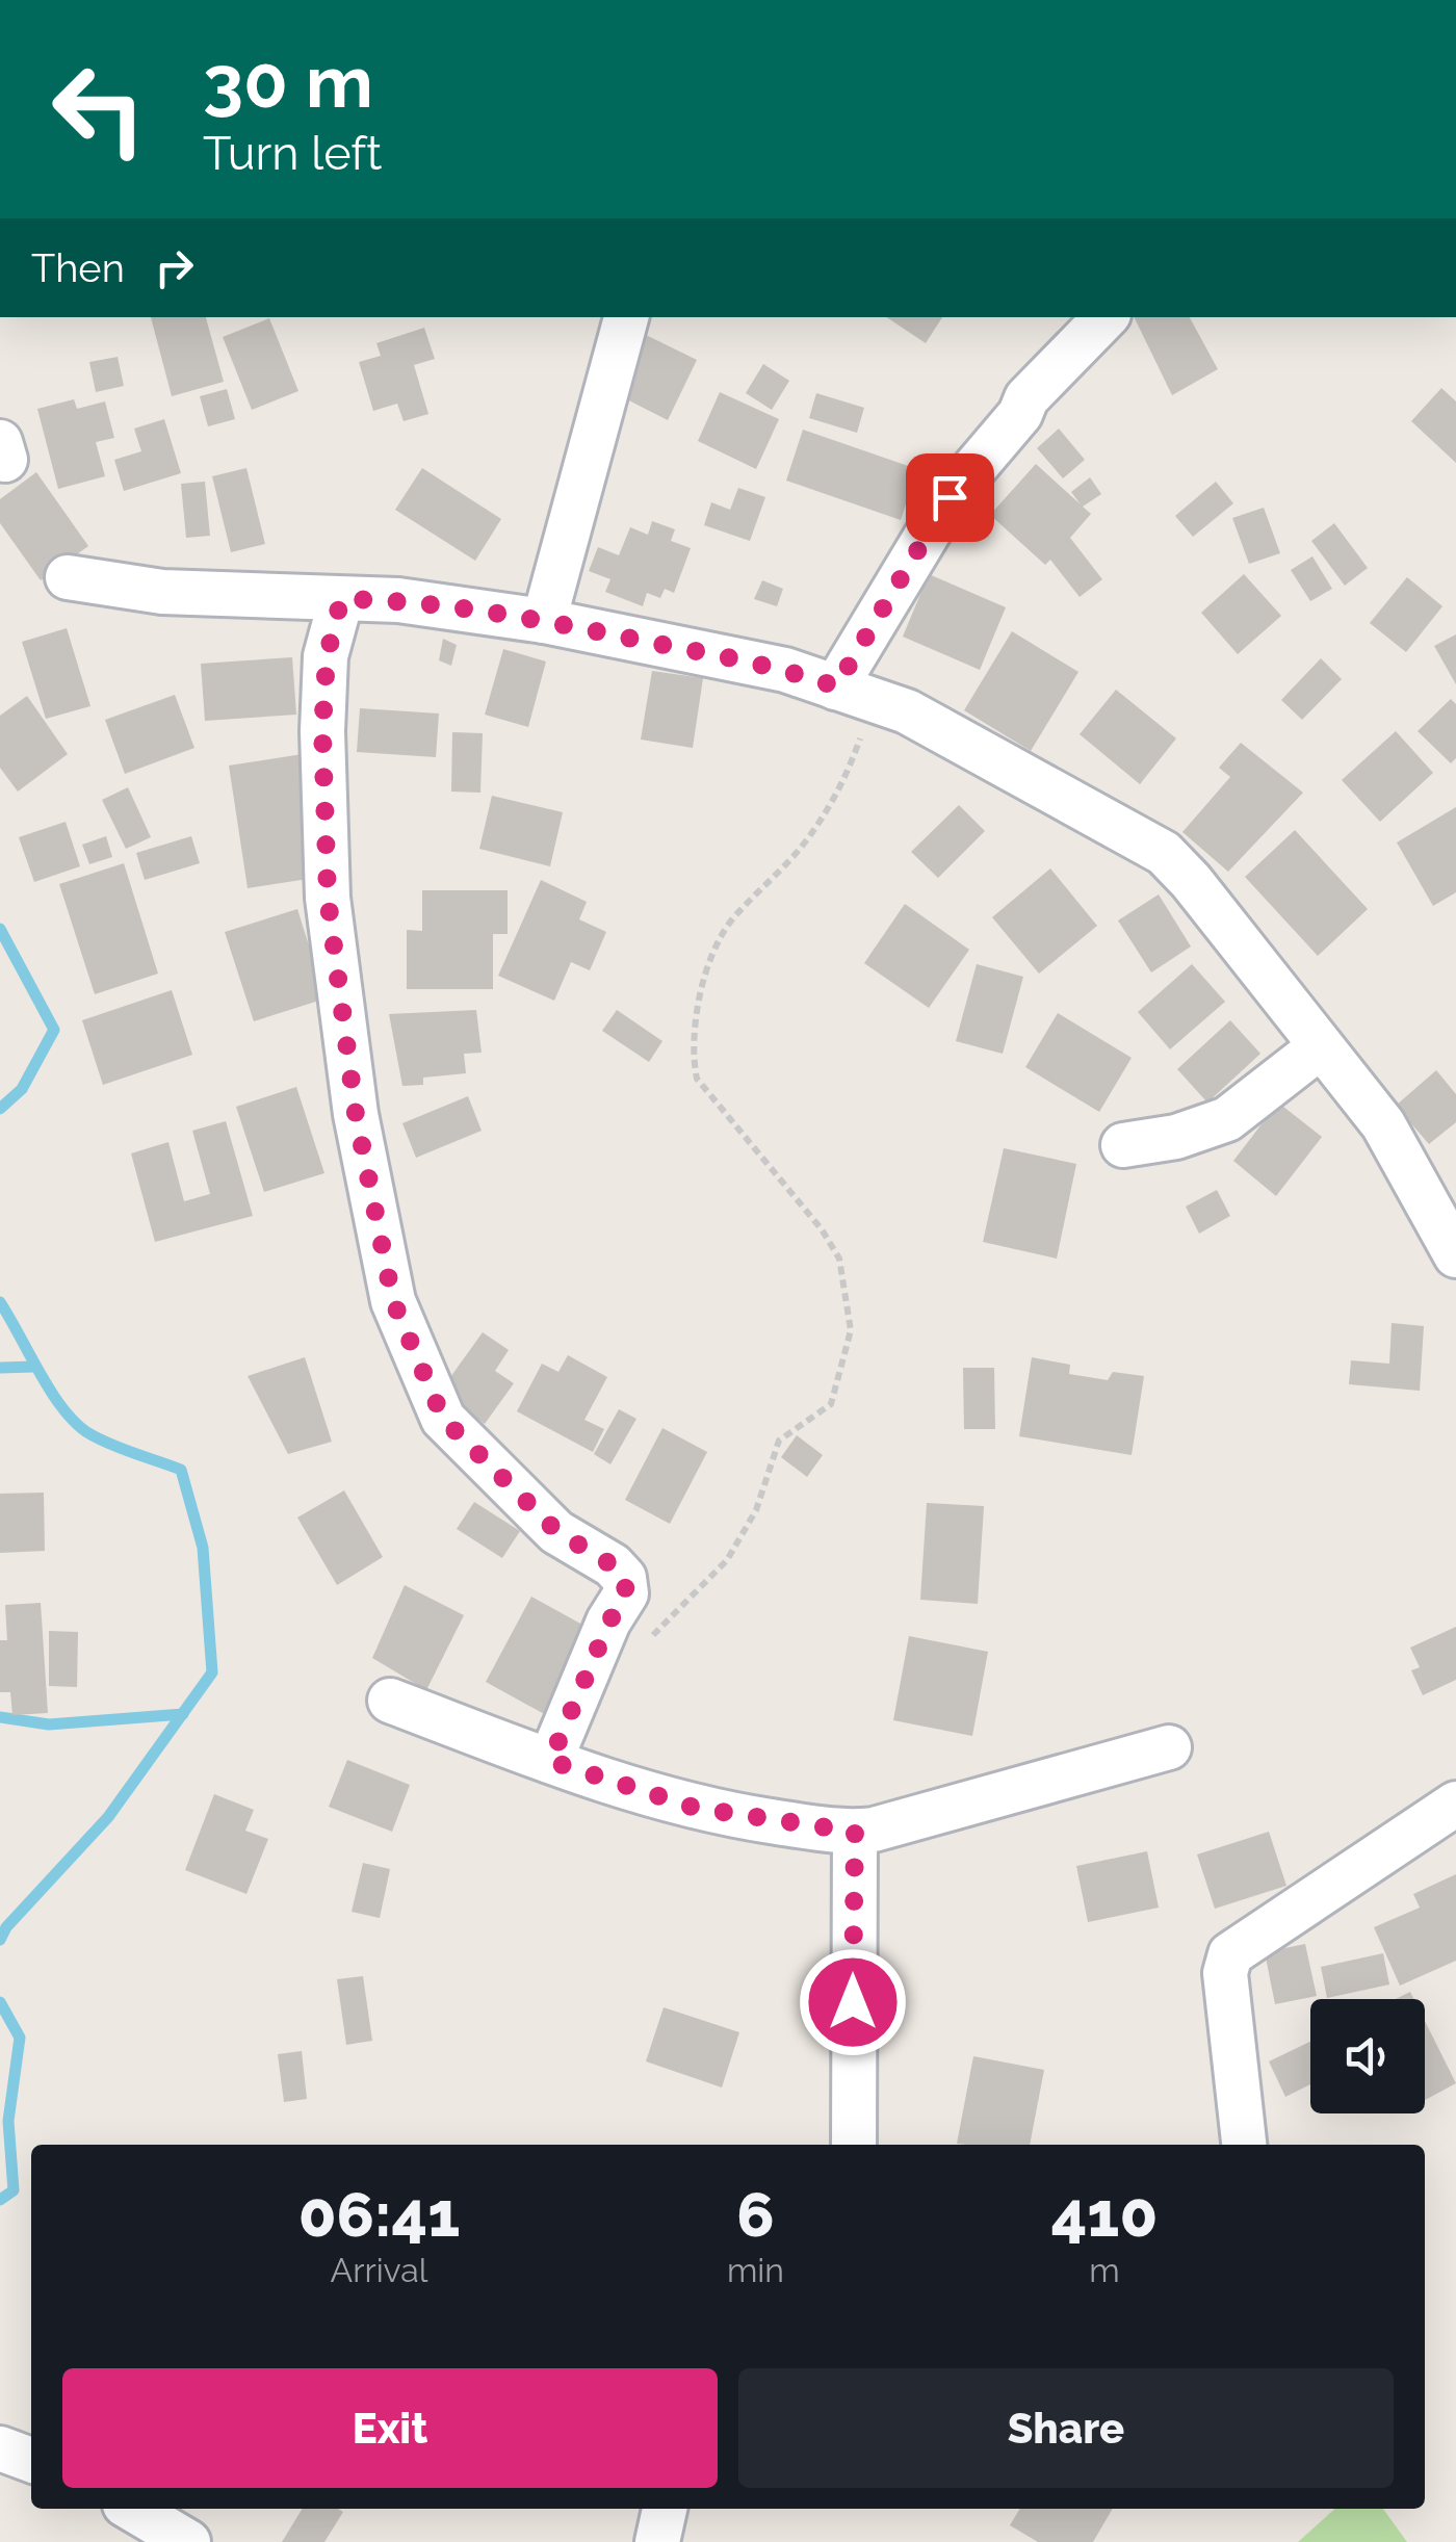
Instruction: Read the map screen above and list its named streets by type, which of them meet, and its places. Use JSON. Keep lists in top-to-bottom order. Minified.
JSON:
{"page":{"turn":["30 m","Turn left"],"then":"Then","eta":["06:41","Arrival","6","min","410","m"],"buttons":["Exit","Share"]}}
